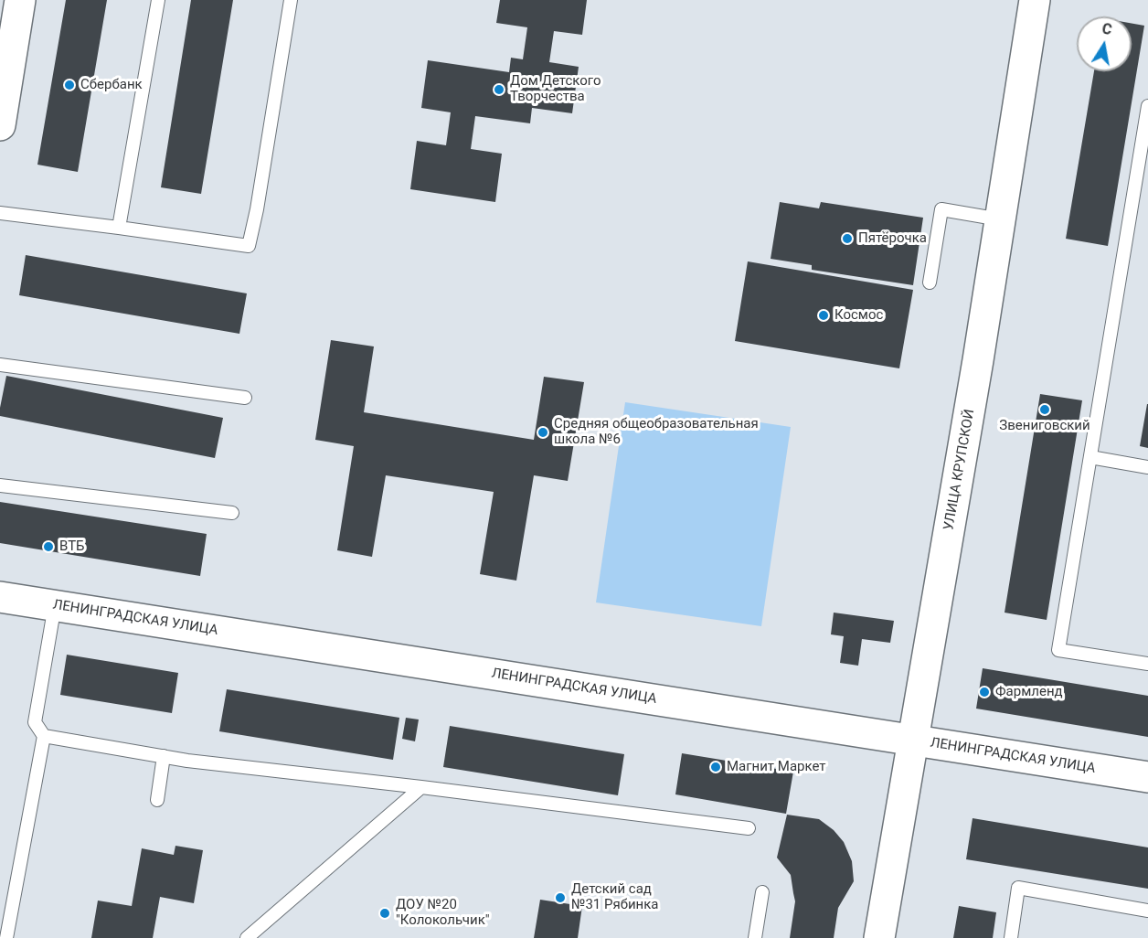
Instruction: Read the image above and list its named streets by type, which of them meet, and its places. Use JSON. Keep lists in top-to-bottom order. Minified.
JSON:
{"streets":{"street":["УЛИЦА КРУПСКОЙ","ЛЕНИНГРАДСКАЯ УЛИЦА"]},"crossings":[["УЛИЦА КРУПСКОЙ","ЛЕНИНГРАДСКАЯ УЛИЦА"]],"places":["Сбербанк","Дом Детского Творчества","Пятёрочка","Космос","Звениговский","Средняя общеобразовательная школа №6","ВТБ","Фармленд","Магнит Маркет","Детский сад №31 Рябинка","ДОУ №20 \"Колокольчик\""],"north":"top"}
